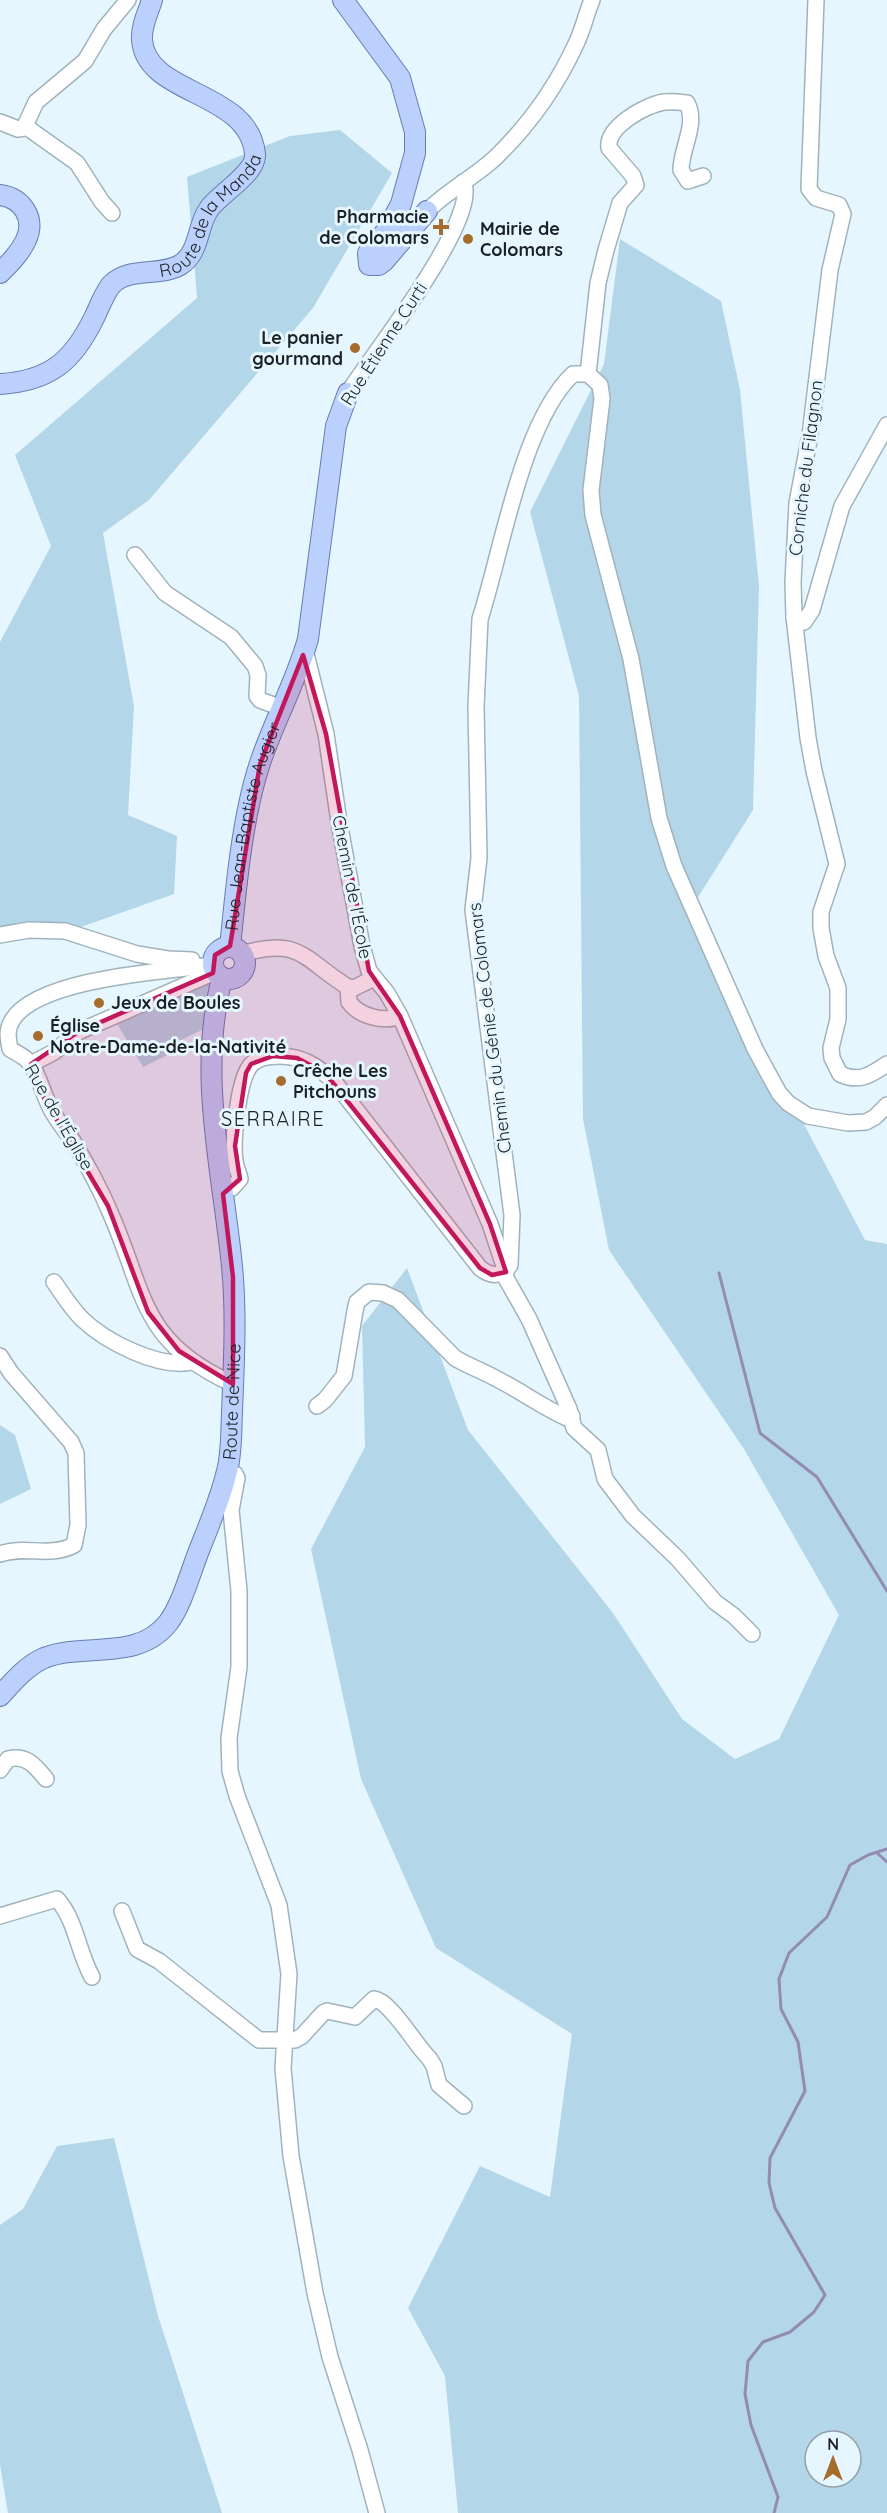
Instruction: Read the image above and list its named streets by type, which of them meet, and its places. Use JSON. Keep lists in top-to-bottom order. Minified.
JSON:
{"streets":{"main road":["Route de la Manda","Rue Étienne Curti","Rue Jean-Baptiste Augier","Route de Nice"],"street":["Corniche du Filagnon","Chemin de l'École","Chemin du Génie de Colomars","Rue de l'Église"]},"crossings":[["Rue Étienne Curti","Rue Jean-Baptiste Augier"],["Rue Étienne Curti","Chemin de l'École"],["Rue Jean-Baptiste Augier","Chemin de l'École"],["Rue Jean-Baptiste Augier","Route de Nice"],["Chemin de l'École","Chemin du Génie de Colomars"],["Rue de l'Église","Route de Nice"]],"districts":["SERRAIRE"],"places":{"health":["Pharmacie de Colomars"],"other":["Mairie de Colomars","Le panier gourmand","Jeux de Boules","Église Notre-Dame-de-la-Nativité","Crêche Les Pitchouns"]},"north":"top"}
